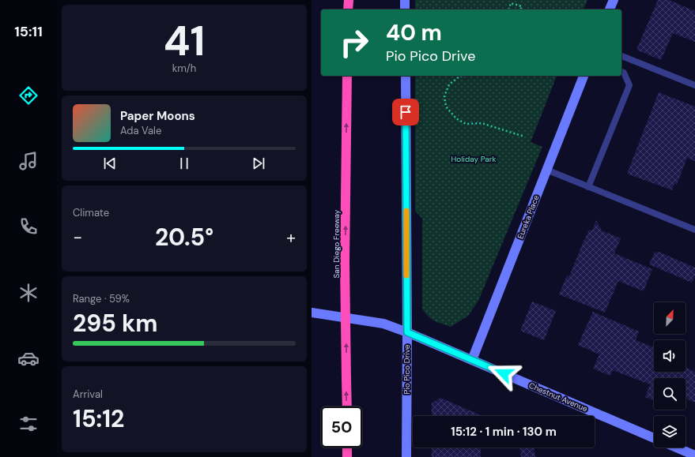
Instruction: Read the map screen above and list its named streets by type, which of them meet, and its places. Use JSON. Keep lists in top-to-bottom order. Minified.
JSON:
{"streets":{"highway":["San Diego Freeway"],"street":["Eureka Place","Pio Pico Drive","Chestnut Avenue"]},"crossings":[["Eureka Place","Chestnut Avenue"],["Pio Pico Drive","Chestnut Avenue"]],"one_way":["San Diego Freeway"],"parks":["Holiday Park"],"north":"top right","page":{"tabs":"15:11","tile":[["41","km/h"],"Climate",["Range · 59%","295 km"],["Arrival","15:12"]],"turn":["40 m","Pio Pico Drive"],"song":["Paper Moons","Ada Vale"],"heat":["−","20.5°","+"],"limit":"50","trip":"15:12 · 1 min · 130 m"}}
